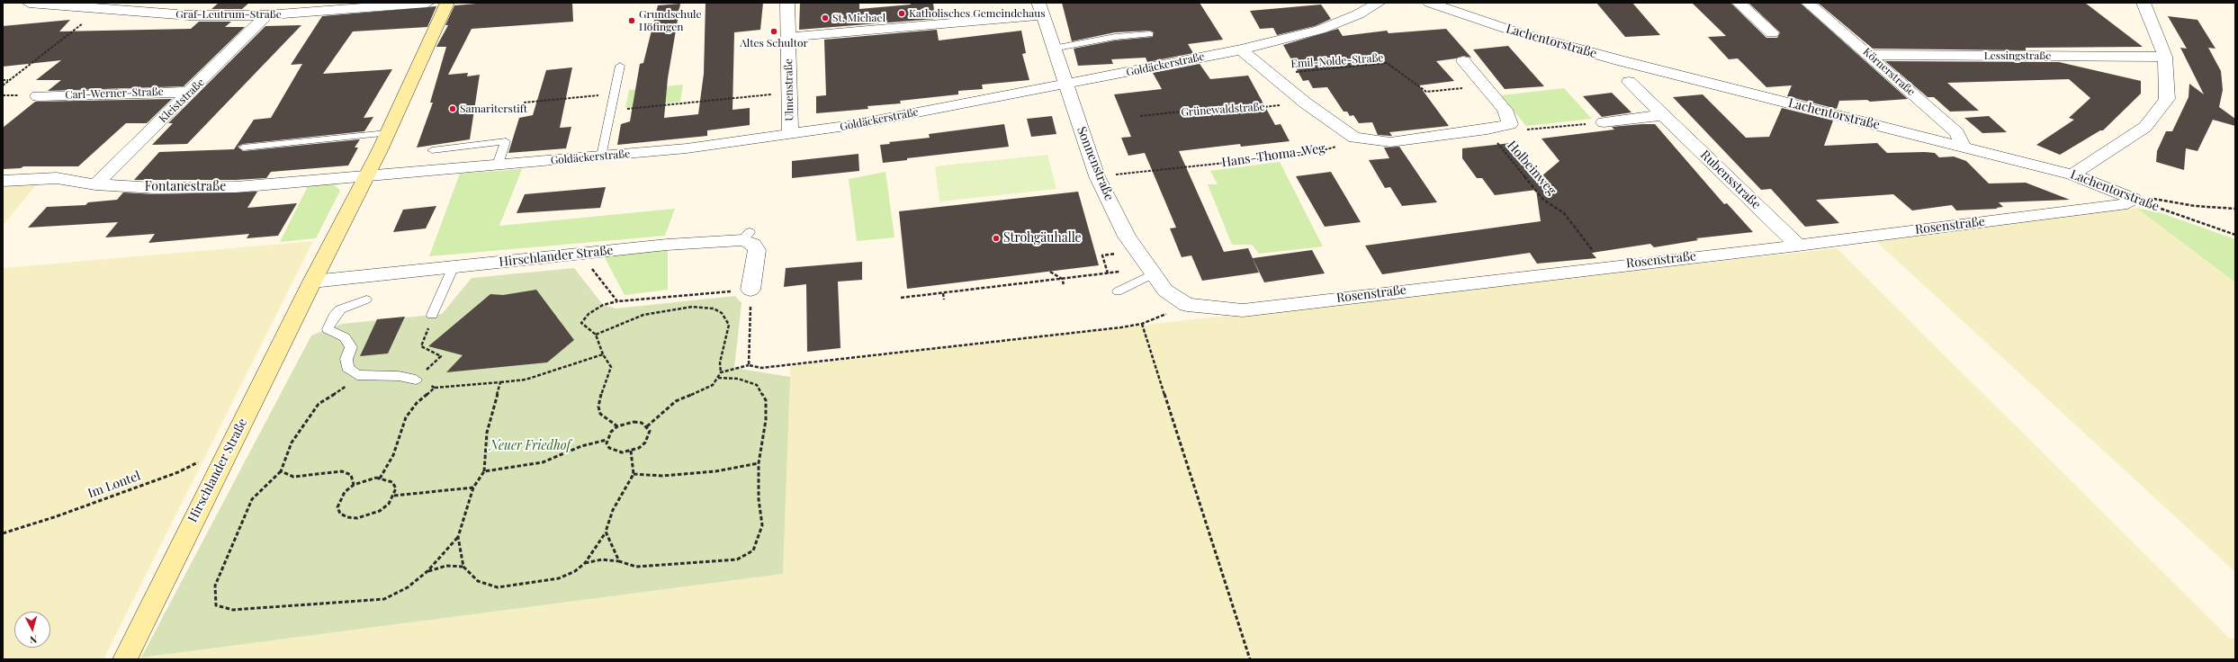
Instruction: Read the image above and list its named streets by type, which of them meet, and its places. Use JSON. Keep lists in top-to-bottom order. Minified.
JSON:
{"streets":{"main road":["Hirschlander Straße"],"street":["Graf-Leutrum-Straße","Lachentorstraße","Lessingstraße","Goldäckerstraße","Körnerstraße","Ulmenstraße","Carl-Werner-Straße","Kleiststraße","Sonnenstraße","Rubensstraße","Fontanestraße","Rosenstraße"],"path":["Emil-Nolde-Straße","Grünewaldstraße","Hans-Thoma-Weg","Holbeinweg","Im Lontel"]},"crossings":[["Graf-Leutrum-Straße","Kleiststraße"],["Lachentorstraße","Körnerstraße"],["Lachentorstraße","Rosenstraße"],["Lessingstraße","Körnerstraße"],["Goldäckerstraße","Ulmenstraße"],["Goldäckerstraße","Sonnenstraße"],["Goldäckerstraße","Fontanestraße"],["Goldäckerstraße","Hirschlander Straße"],["Carl-Werner-Straße","Kleiststraße"],["Kleiststraße","Fontanestraße"],["Hans-Thoma-Weg","Sonnenstraße"],["Sonnenstraße","Rosenstraße"],["Holbeinweg","Rosenstraße"],["Rubensstraße","Rosenstraße"],["Fontanestraße","Hirschlander Straße"],["Hirschlander Straße","Im Lontel"]],"parks":["Neuer Friedhof"],"places":["Katholisches Gemeindehaus","St. Michael","Grundschule Höfingen","Altes Schultor","Samariterstift","Strohgäuhalle"],"north":"bottom"}
